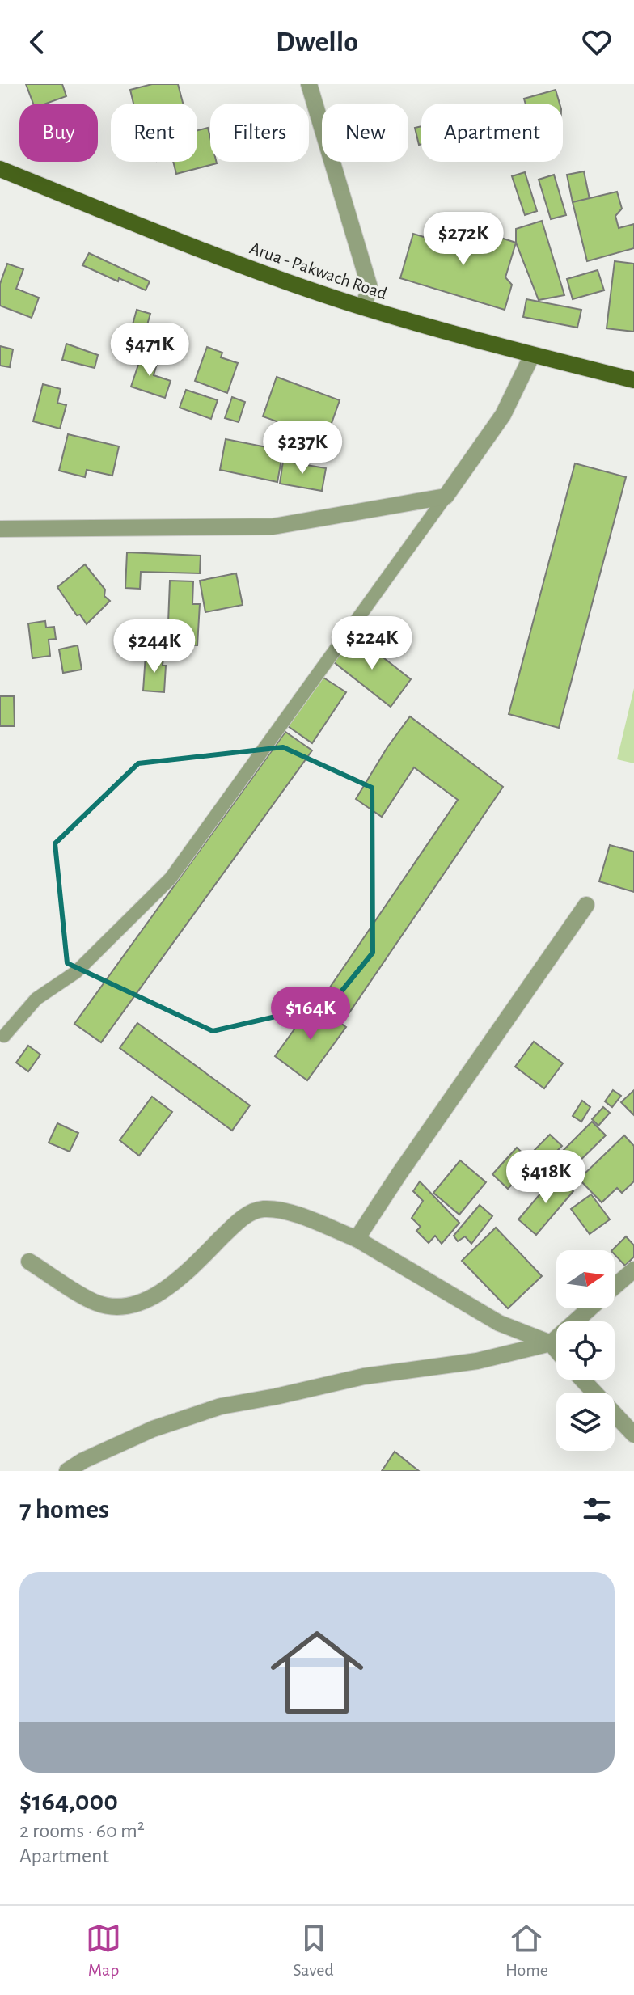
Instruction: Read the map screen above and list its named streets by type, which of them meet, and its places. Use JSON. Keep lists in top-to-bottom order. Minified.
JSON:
{"streets":{"main road":["Arua - Pakwach Road"]},"north":"right","page":{"header":"Dwello","chip":["Buy","Rent","Filters","New","Apartment"],"price":["$272K","$471K","$237K","$224K","$244K","$164K","$418K"],"heading":"7 homes","list":[{"name":"$164,000","note":"2 rooms · 60 m² · Apartment"}],"tabs":["Map","Saved","Home"]}}
